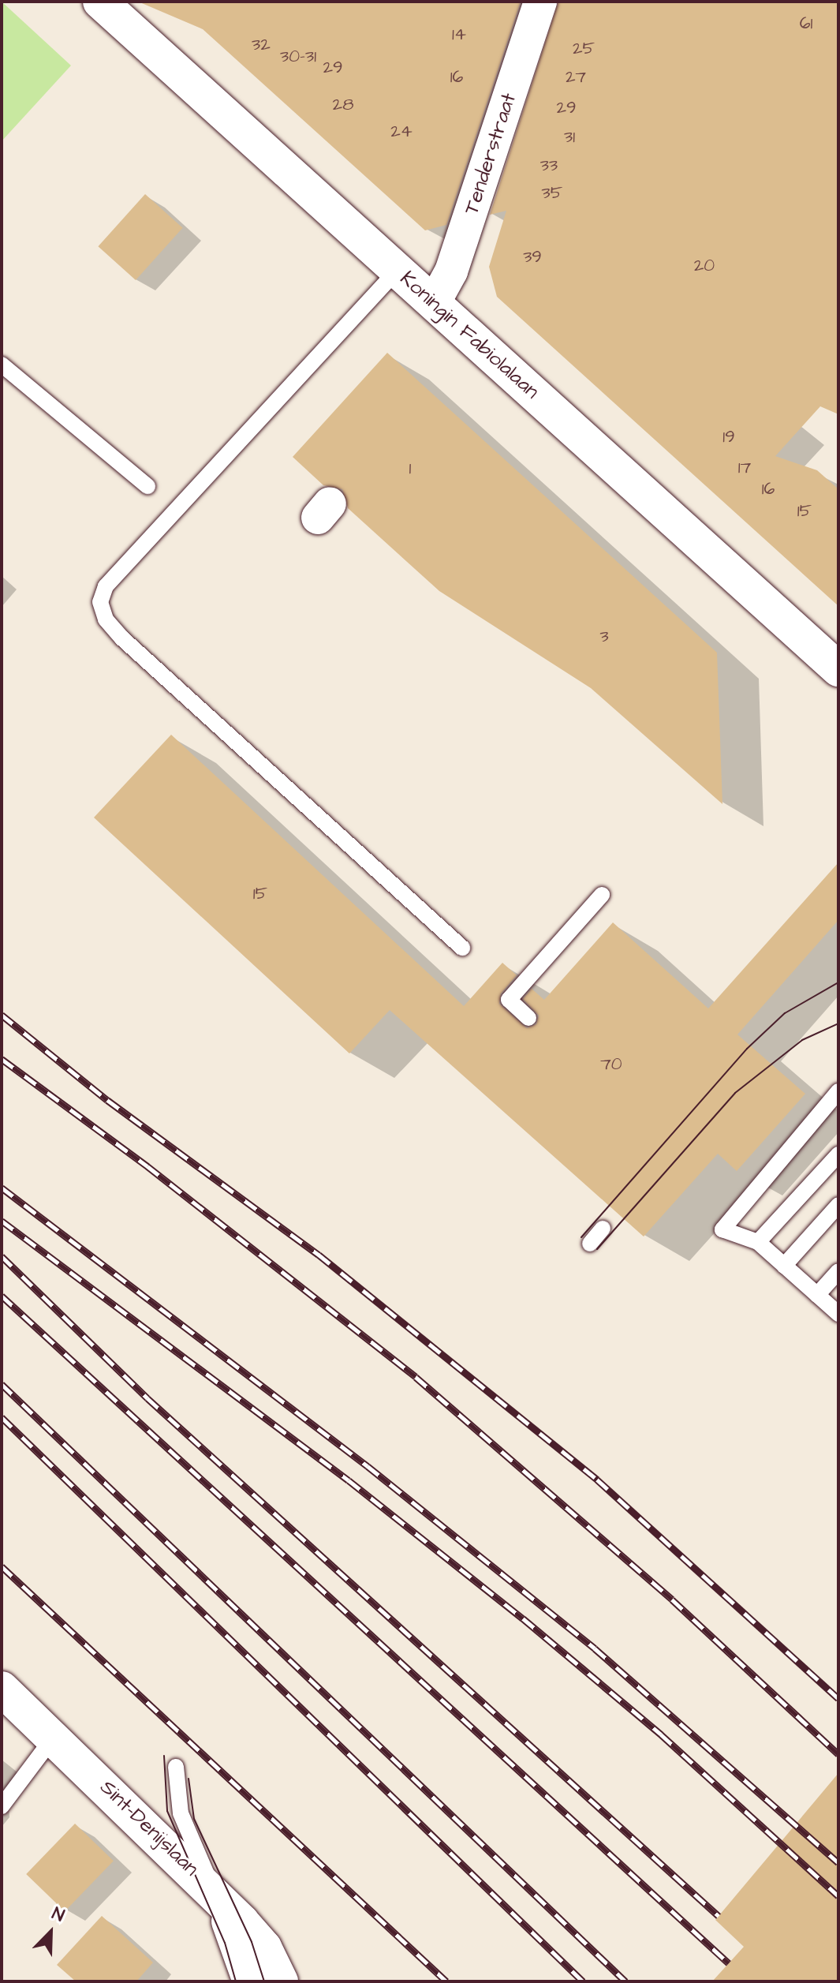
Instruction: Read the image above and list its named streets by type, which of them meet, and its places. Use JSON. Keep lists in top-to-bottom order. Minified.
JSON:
{"streets":{"street":["Tenderstraat","Koningin Fabiolalaan","Sint-Denijslaan"]},"crossings":[["Tenderstraat","Koningin Fabiolalaan"]],"house_numbers":["61","14","32","25","30-31","29","16","27","28","29","24","31","33","35","39","20","19","17","1","16","15","3","15","70"],"north":"top right"}
